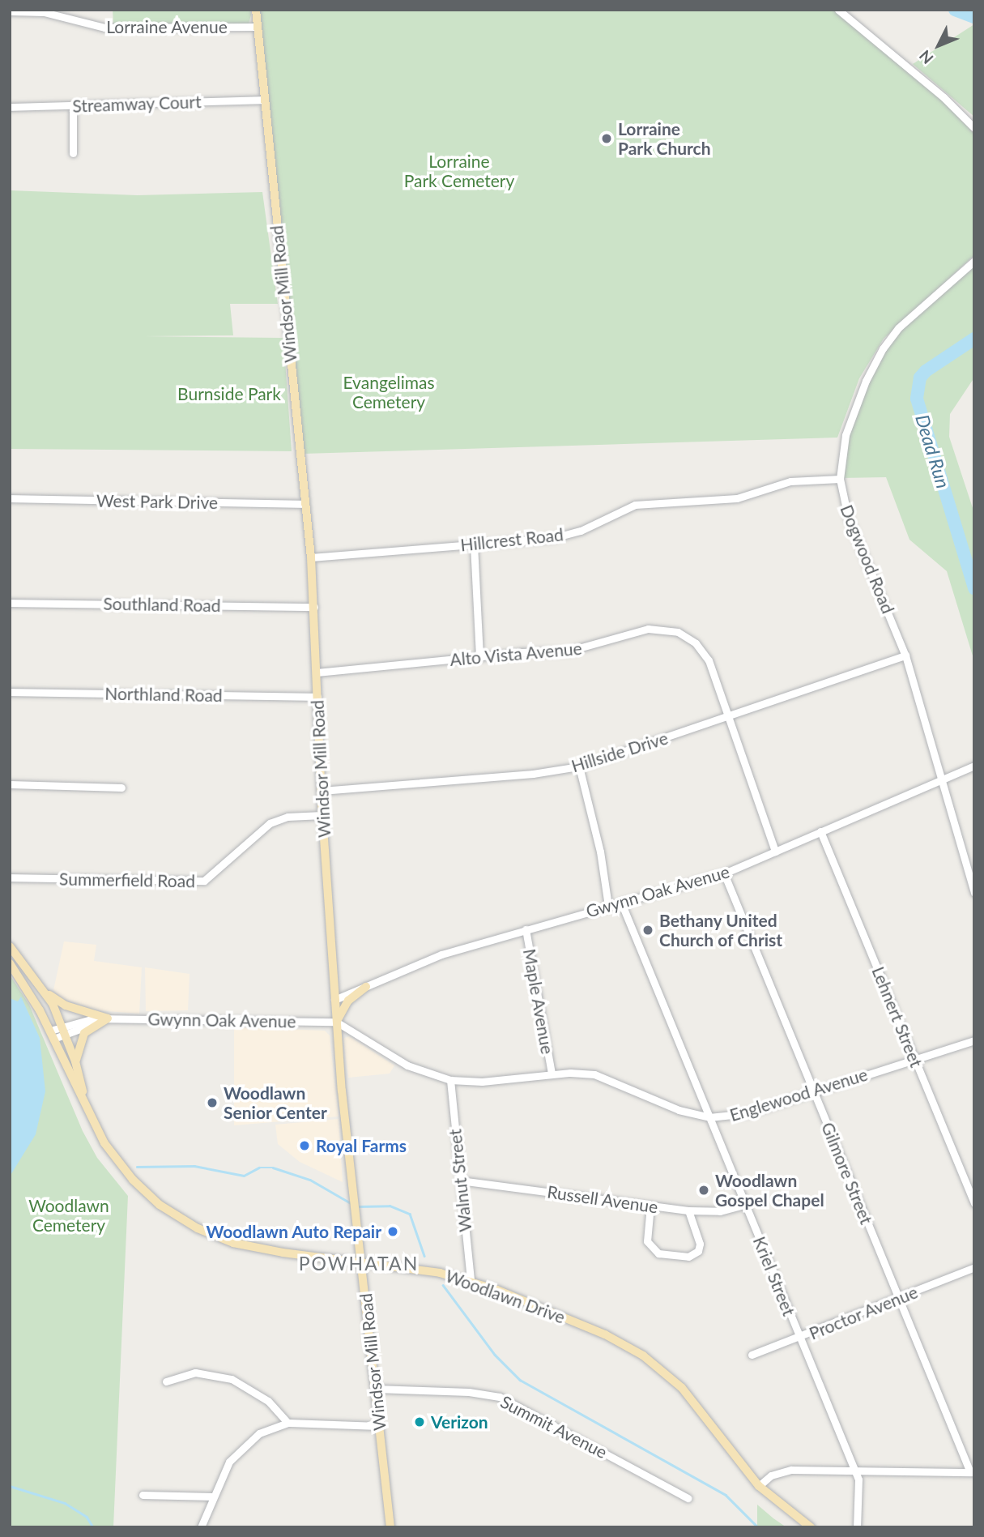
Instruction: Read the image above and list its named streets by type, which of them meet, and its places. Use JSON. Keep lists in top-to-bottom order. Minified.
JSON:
{"streets":{"main road":["Windsor Mill Road","Woodlawn Drive"],"street":["Lorraine Avenue","Streamway Court","West Park Drive","Hillcrest Road","Dogwood Road","Southland Road","Alto Vista Avenue","Northland Road","Hillside Drive","Summerfield Road","Gwynn Oak Avenue","Maple Avenue","Lehnert Street","Englewood Avenue","Gilmore Street","Walnut Street","Russell Avenue","Kriel Street","Proctor Avenue","Summit Avenue"]},"crossings":[["Lorraine Avenue","Windsor Mill Road"],["Streamway Court","Windsor Mill Road"],["Windsor Mill Road","West Park Drive"],["Windsor Mill Road","Hillcrest Road"],["Windsor Mill Road","Southland Road"],["Windsor Mill Road","Alto Vista Avenue"],["Windsor Mill Road","Northland Road"],["Windsor Mill Road","Hillside Drive"],["Windsor Mill Road","Summerfield Road"],["Windsor Mill Road","Gwynn Oak Avenue"],["Windsor Mill Road","Englewood Avenue"],["Windsor Mill Road","Woodlawn Drive"],["Windsor Mill Road","Summit Avenue"],["Hillcrest Road","Dogwood Road"],["Dogwood Road","Hillside Drive"],["Dogwood Road","Gwynn Oak Avenue"],["Alto Vista Avenue","Hillside Drive"],["Alto Vista Avenue","Gwynn Oak Avenue"],["Gwynn Oak Avenue","Maple Avenue"],["Gwynn Oak Avenue","Lehnert Street"],["Gwynn Oak Avenue","Englewood Avenue"],["Gwynn Oak Avenue","Gilmore Street"],["Gwynn Oak Avenue","Kriel Street"],["Gwynn Oak Avenue","Woodlawn Drive"],["Maple Avenue","Englewood Avenue"],["Lehnert Street","Englewood Avenue"],["Englewood Avenue","Gilmore Street"],["Englewood Avenue","Walnut Street"],["Englewood Avenue","Kriel Street"],["Gilmore Street","Proctor Avenue"],["Walnut Street","Russell Avenue"],["Walnut Street","Woodlawn Drive"],["Russell Avenue","Kriel Street"],["Kriel Street","Proctor Avenue"]],"districts":["POWHATAN"],"water":["Dead Run"],"parks":["Lorraine Park Cemetery","Evangelimas Cemetery","Burnside Park","Woodlawn Cemetery"],"places":["Lorraine Park Church","Bethany United Church of Christ","Woodlawn Senior Center","Royal Farms","Woodlawn Gospel Chapel","Woodlawn Auto Repair","Verizon"],"north":"bottom left"}
